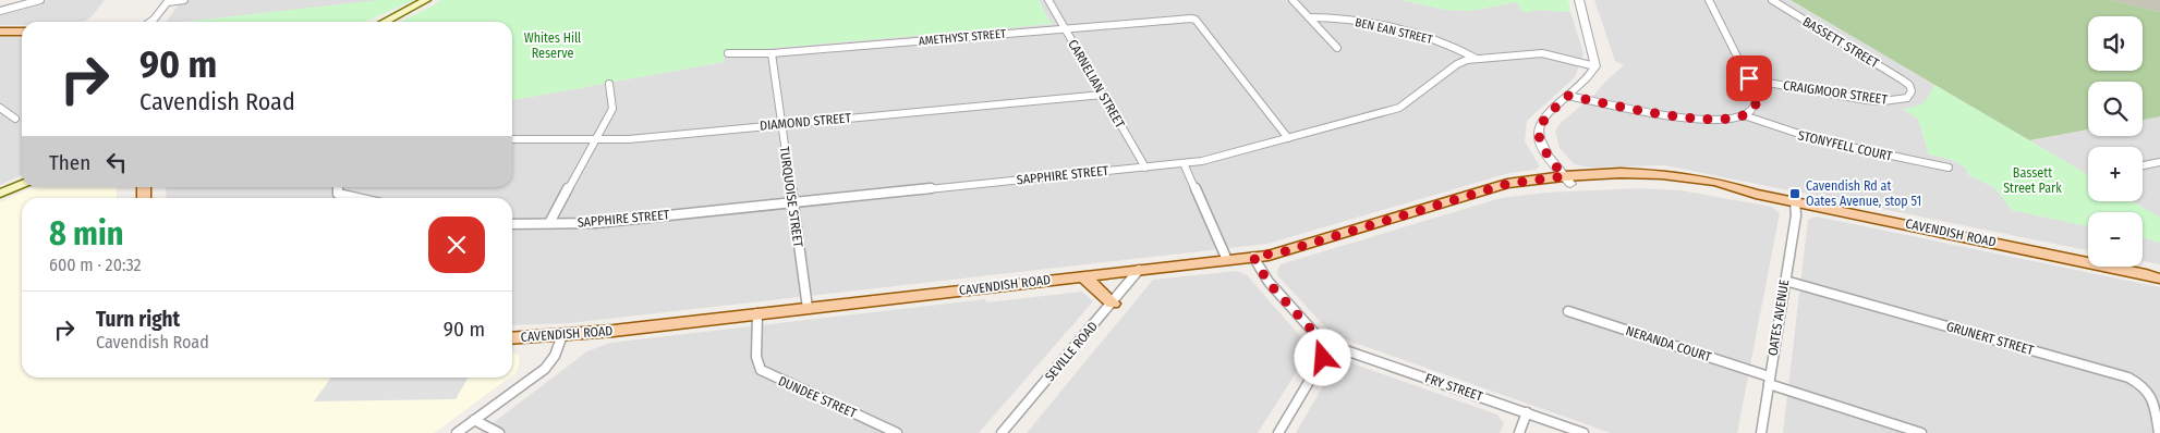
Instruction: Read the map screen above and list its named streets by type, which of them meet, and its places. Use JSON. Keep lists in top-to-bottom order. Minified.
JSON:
{"streets":{"main road":["CAVENDISH ROAD"],"street":["BEN EAN STREET","AMETHYST STREET","BASSETT STREET","CARNELIAN STREET","CRAIGMOOR STREET","DIAMOND STREET","STONYFELL COURT","SAPPHIRE STREET","TURQUOISE STREET","OATES AVENUE","GRUNERT STREET","NERANDA COURT","SEVILLE ROAD","FRY STREET","DUNDEE STREET"]},"crossings":[["BEN EAN STREET","SAPPHIRE STREET"],["AMETHYST STREET","CARNELIAN STREET"],["AMETHYST STREET","SAPPHIRE STREET"],["AMETHYST STREET","TURQUOISE STREET"],["BASSETT STREET","CRAIGMOOR STREET"],["CARNELIAN STREET","DIAMOND STREET"],["CARNELIAN STREET","SAPPHIRE STREET"],["DIAMOND STREET","TURQUOISE STREET"],["SAPPHIRE STREET","TURQUOISE STREET"],["TURQUOISE STREET","CAVENDISH ROAD"],["CAVENDISH ROAD","OATES AVENUE"],["CAVENDISH ROAD","SEVILLE ROAD"],["CAVENDISH ROAD","DUNDEE STREET"],["OATES AVENUE","GRUNERT STREET"],["OATES AVENUE","NERANDA COURT"]],"parks":["Whites Hill Reserve","Bassett Street Park"],"places":{"transit":["Cavendish Rd at Oates Avenue, stop 51"]},"page":{"map_buttons":["+","−"],"turn":["90 m","Cavendish Road"],"then":"Then","heading":["8 min","600 m · 20:32"],"list":[{"name":"Turn right","note":"Cavendish Road","value":"90 m"}]}}
